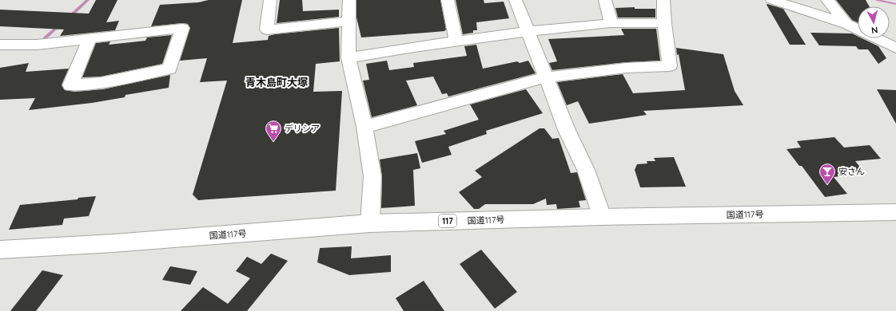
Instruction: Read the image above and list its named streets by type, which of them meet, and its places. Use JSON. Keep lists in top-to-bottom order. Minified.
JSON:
{"streets":{"main road":["国道117号","117"]},"districts":["青木島町大塚"],"places":{"supermarket":["デリシア"],"bar":["安さん"]},"north":"bottom"}
